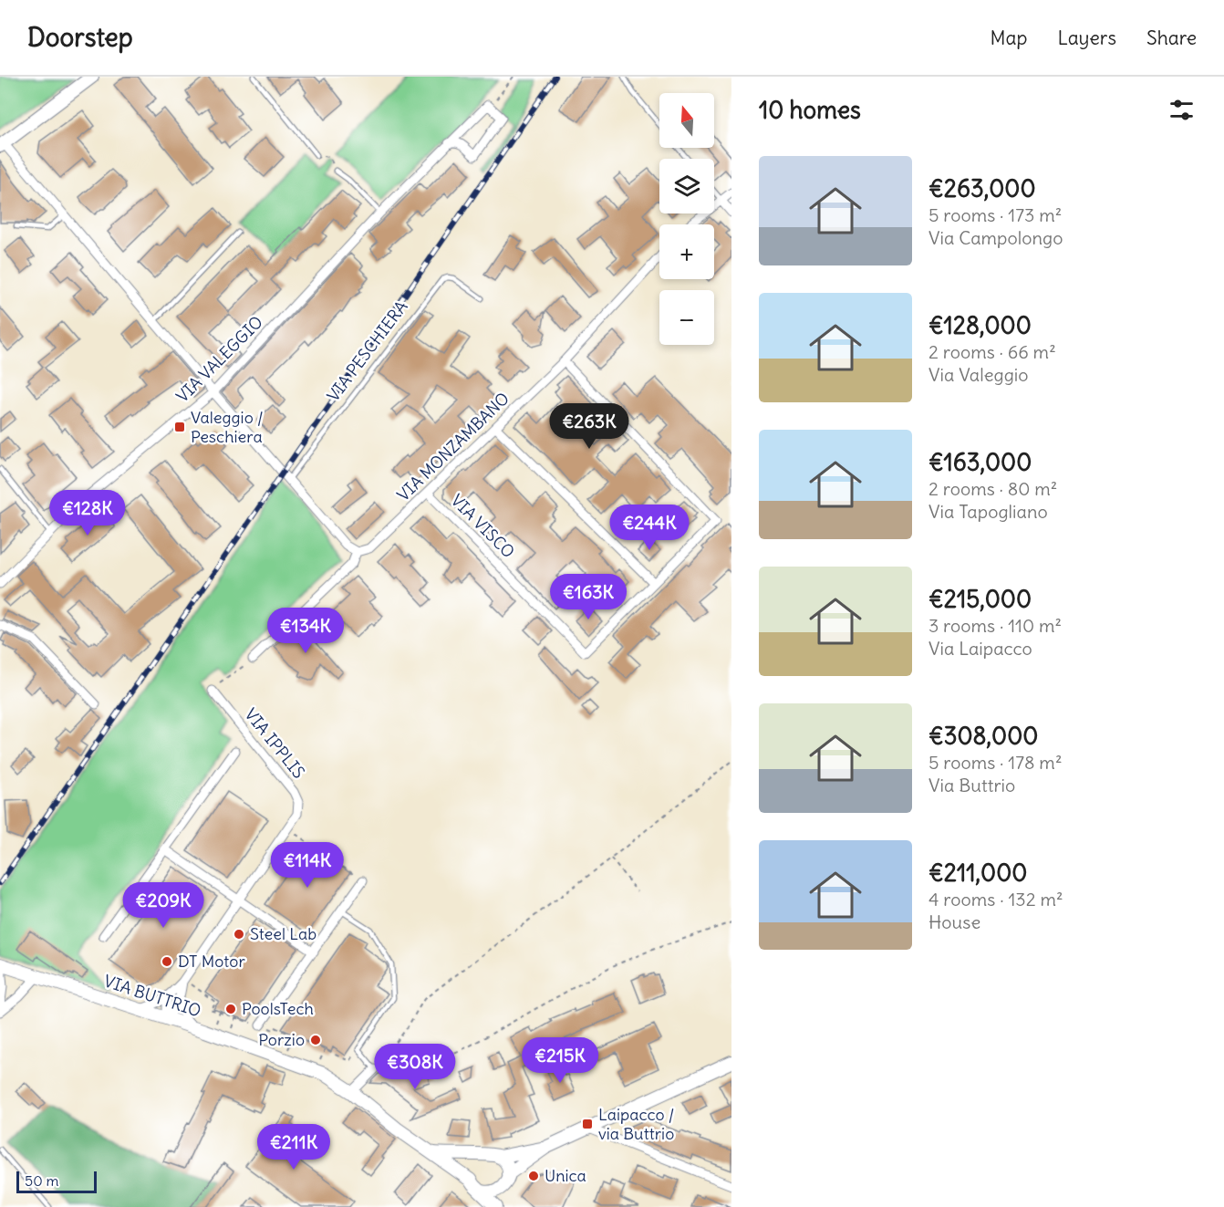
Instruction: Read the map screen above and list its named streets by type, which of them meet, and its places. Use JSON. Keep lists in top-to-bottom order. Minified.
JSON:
{"streets":{"street":["VIA VALEGGIO","VIA MONZAMBANO","VIA VISCO","VIA IPPLIS","VIA BUTTRIO"],"lane":["VIA PESCHIERA"]},"crossings":[["VIA MONZAMBANO","VIA VISCO"],["VIA IPPLIS","VIA BUTTRIO"]],"places":{"transit":["Valeggio / Peschiera","Laipacco / via Buttrio"],"other":["Steel Lab","DT Motor","PoolsTech","Porzio","Unica"]},"scale_bar":"50 m","north":"top","page":{"header":"Doorstep","nav":["Map","Layers","Share"],"heading":"10 homes","map_buttons":["+","−"],"list":[{"name":"€263,000","note":"5 rooms · 173 m² · Via Campolongo"},{"name":"€128,000","note":"2 rooms · 66 m² · Via Valeggio"},{"name":"€163,000","note":"2 rooms · 80 m² · Via Tapogliano"},{"name":"€215,000","note":"3 rooms · 110 m² · Via Laipacco"},{"name":"€308,000","note":"5 rooms · 178 m² · Via Buttrio"},{"name":"€211,000","note":"4 rooms · 132 m² · House"}],"price":["€263K","€128K","€244K","€163K","€134K","€114K","€209K","€215K","€308K","€211K"],"scale":"50 m"}}
